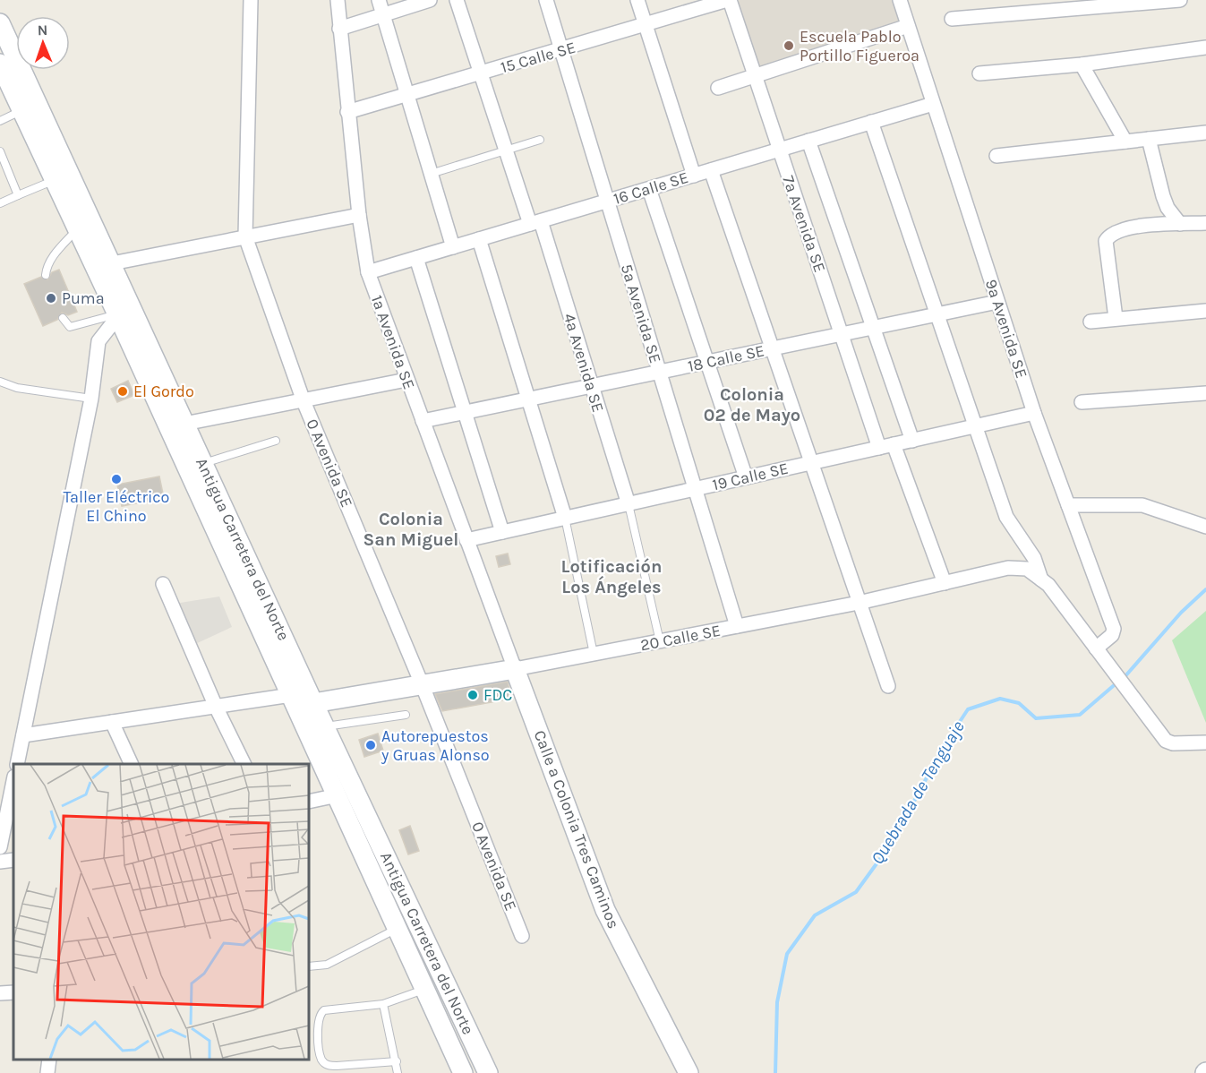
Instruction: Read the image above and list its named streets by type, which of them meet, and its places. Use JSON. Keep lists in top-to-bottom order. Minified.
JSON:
{"streets":{"main road":["Antigua Carretera del Norte","20 Calle SE","Calle a Colonia Tres Caminos"],"street":["15 Calle SE","16 Calle SE","7a Avenida SE","5a Avenida SE","9a Avenida SE","1a Avenida SE","18 Calle SE","4a Avenida SE","0 Avenida SE","19 Calle SE"]},"crossings":[["15 Calle SE","7a Avenida SE"],["15 Calle SE","5a Avenida SE"],["15 Calle SE","1a Avenida SE"],["15 Calle SE","4a Avenida SE"],["16 Calle SE","7a Avenida SE"],["16 Calle SE","5a Avenida SE"],["16 Calle SE","9a Avenida SE"],["16 Calle SE","1a Avenida SE"],["16 Calle SE","4a Avenida SE"],["7a Avenida SE","18 Calle SE"],["7a Avenida SE","19 Calle SE"],["5a Avenida SE","18 Calle SE"],["5a Avenida SE","19 Calle SE"],["5a Avenida SE","20 Calle SE"],["9a Avenida SE","18 Calle SE"],["9a Avenida SE","19 Calle SE"],["1a Avenida SE","18 Calle SE"],["1a Avenida SE","19 Calle SE"],["1a Avenida SE","20 Calle SE"],["1a Avenida SE","Calle a Colonia Tres Caminos"],["18 Calle SE","4a Avenida SE"],["4a Avenida SE","19 Calle SE"],["0 Avenida SE","20 Calle SE"],["Antigua Carretera del Norte","20 Calle SE"],["20 Calle SE","Calle a Colonia Tres Caminos"]],"districts":["Colonia 02 de Mayo","Colonia San Miguel","Lotificación Los Ángeles"],"water":["Quebrada de Tenguaje"],"places":["Escuela Pablo Portillo Figueroa","Puma","El Gordo","Taller Eléctrico El Chino","FDC","Autorepuestos y Gruas Alonso"],"north":"top"}
